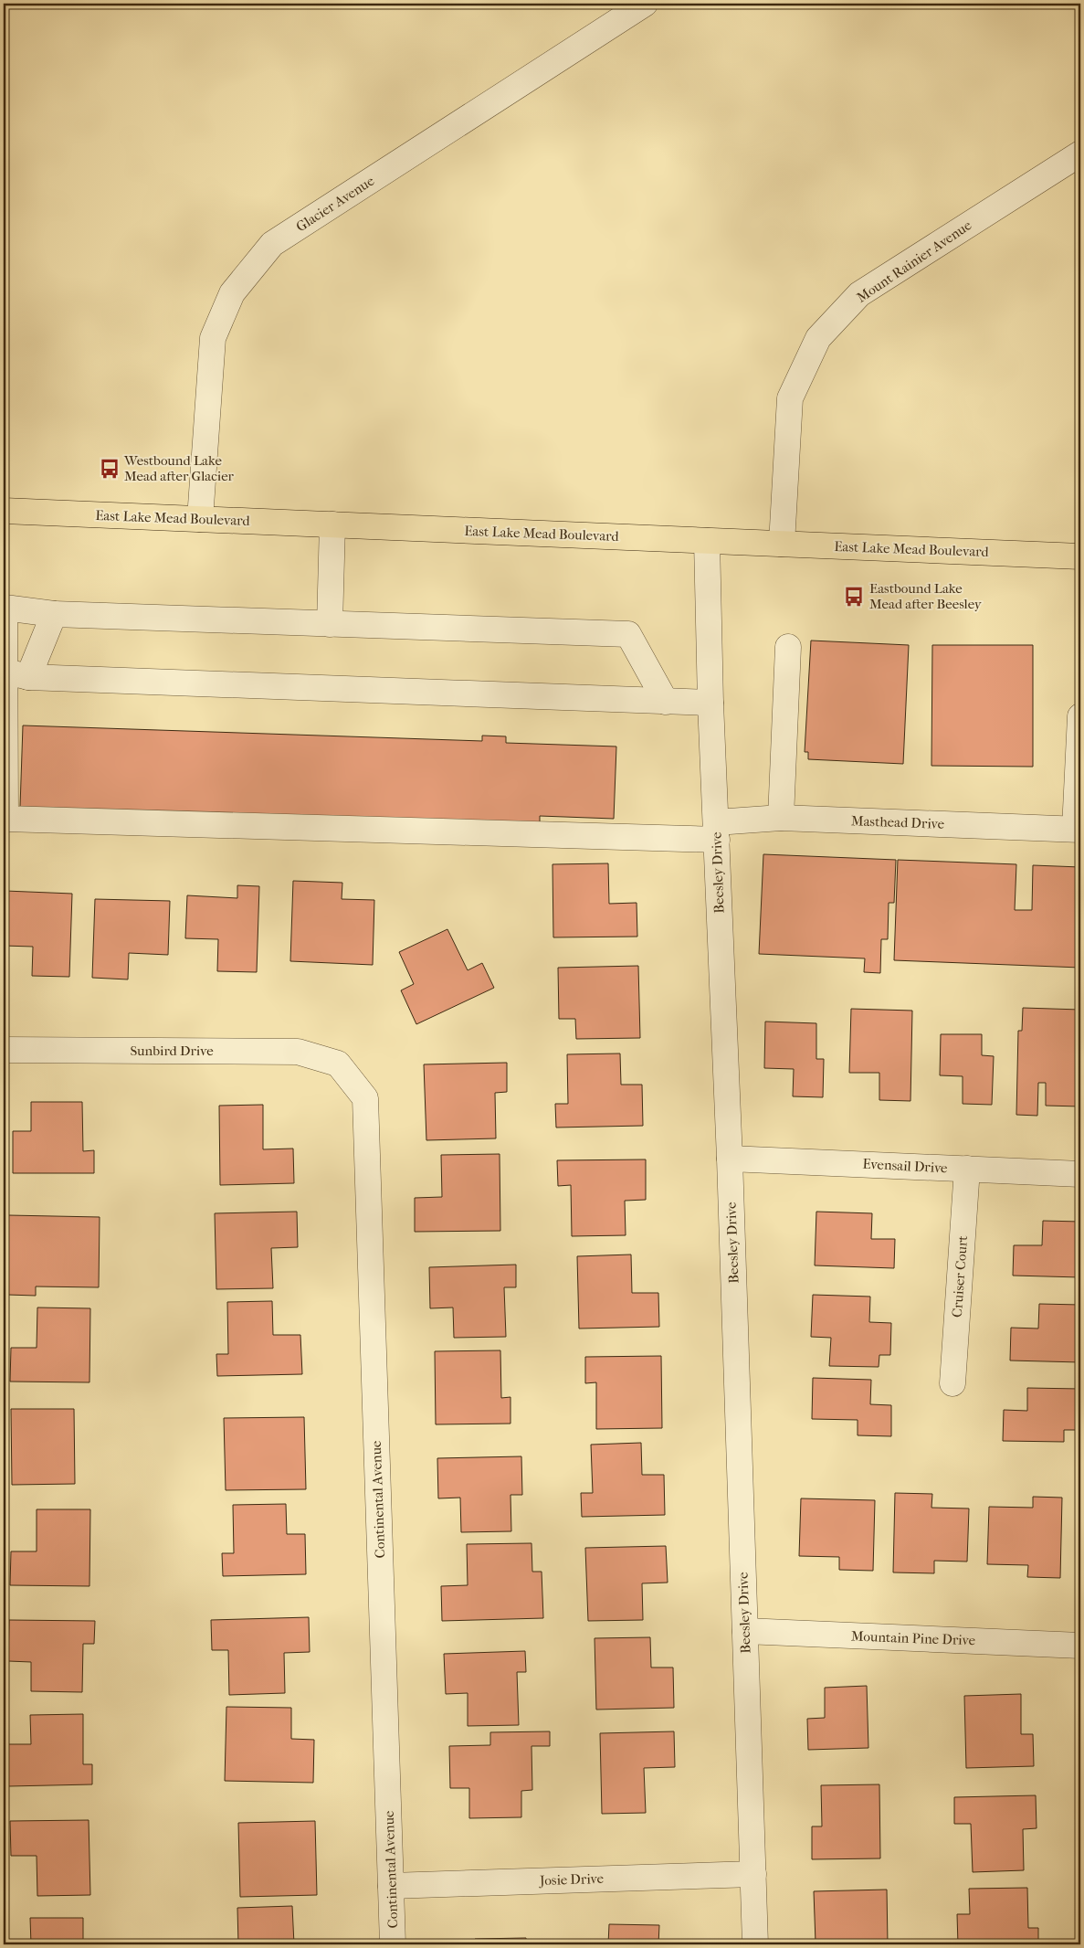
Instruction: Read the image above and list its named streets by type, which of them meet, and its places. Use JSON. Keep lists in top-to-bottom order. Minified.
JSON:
{"streets":{"main road":["East Lake Mead Boulevard"],"street":["Glacier Avenue","Mount Rainier Avenue","Masthead Drive","Beesley Drive","Sunbird Drive","Evensail Drive","Cruiser Court","Continental Avenue","Mountain Pine Drive","Josie Drive"]},"crossings":[["Glacier Avenue","East Lake Mead Boulevard"],["Mount Rainier Avenue","East Lake Mead Boulevard"],["East Lake Mead Boulevard","Beesley Drive"],["Masthead Drive","Beesley Drive"],["Beesley Drive","Evensail Drive"],["Beesley Drive","Mountain Pine Drive"],["Beesley Drive","Josie Drive"],["Sunbird Drive","Continental Avenue"],["Evensail Drive","Cruiser Court"],["Continental Avenue","Josie Drive"]],"places":{"bus stop":["Westbound Lake Mead after Glacier","Eastbound Lake Mead after Beesley"]}}
